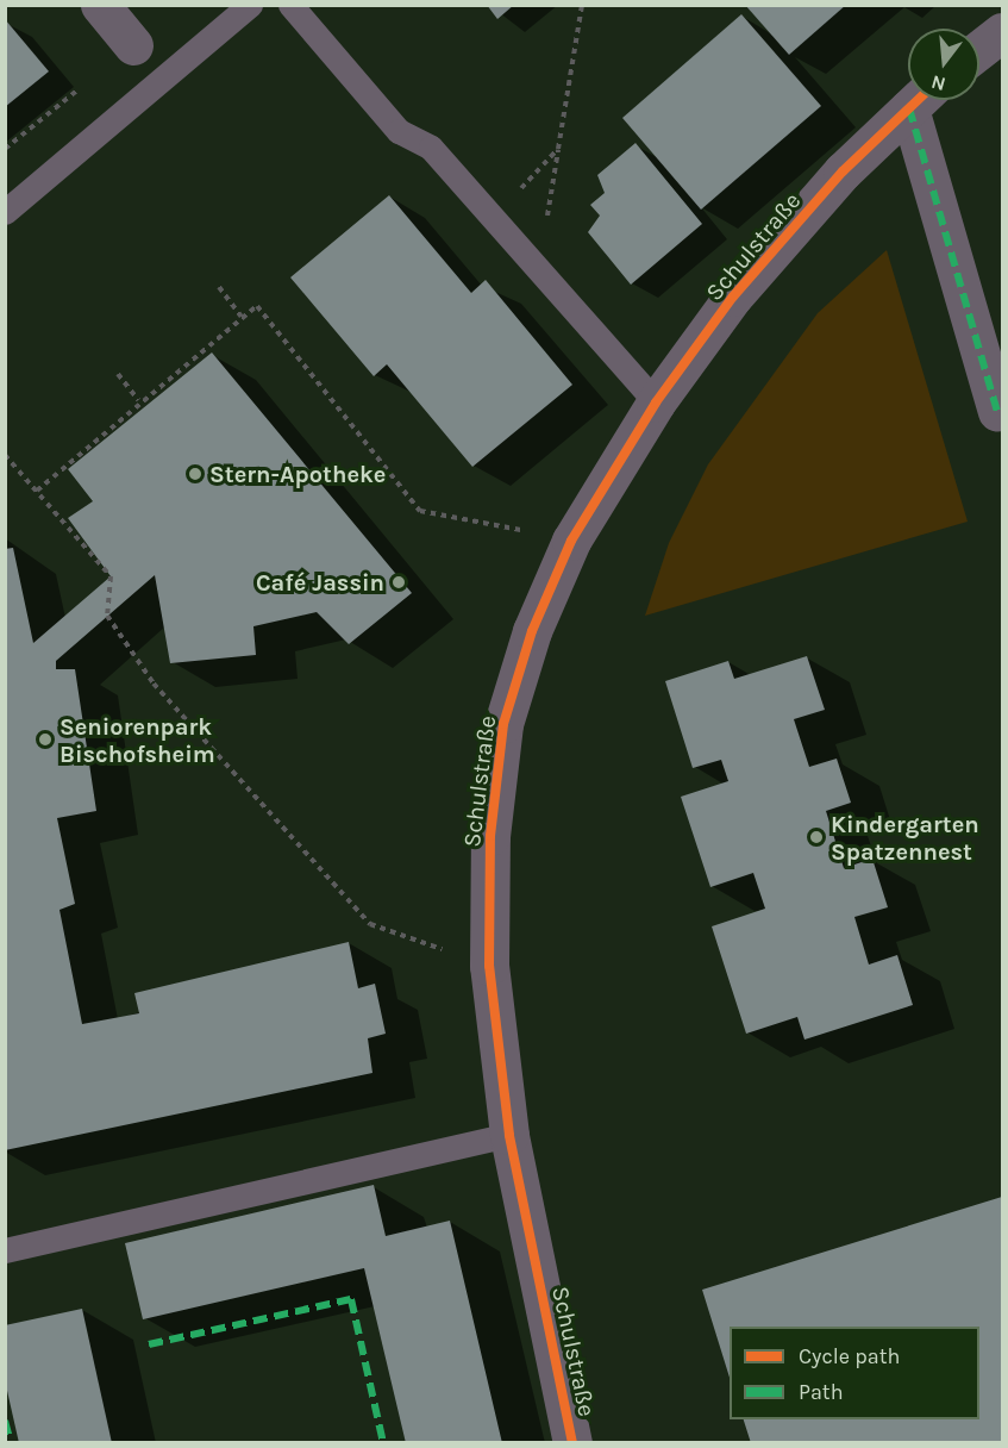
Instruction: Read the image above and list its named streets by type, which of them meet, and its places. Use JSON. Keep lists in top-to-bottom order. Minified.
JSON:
{"streets":{"street":["Schulstraße"]},"places":["Stern-Apotheke","Café Jassin","Seniorenpark Bischofsheim","Kindergarten Spatzennest"],"legend":["Cycle path","Path"],"north":"bottom"}
